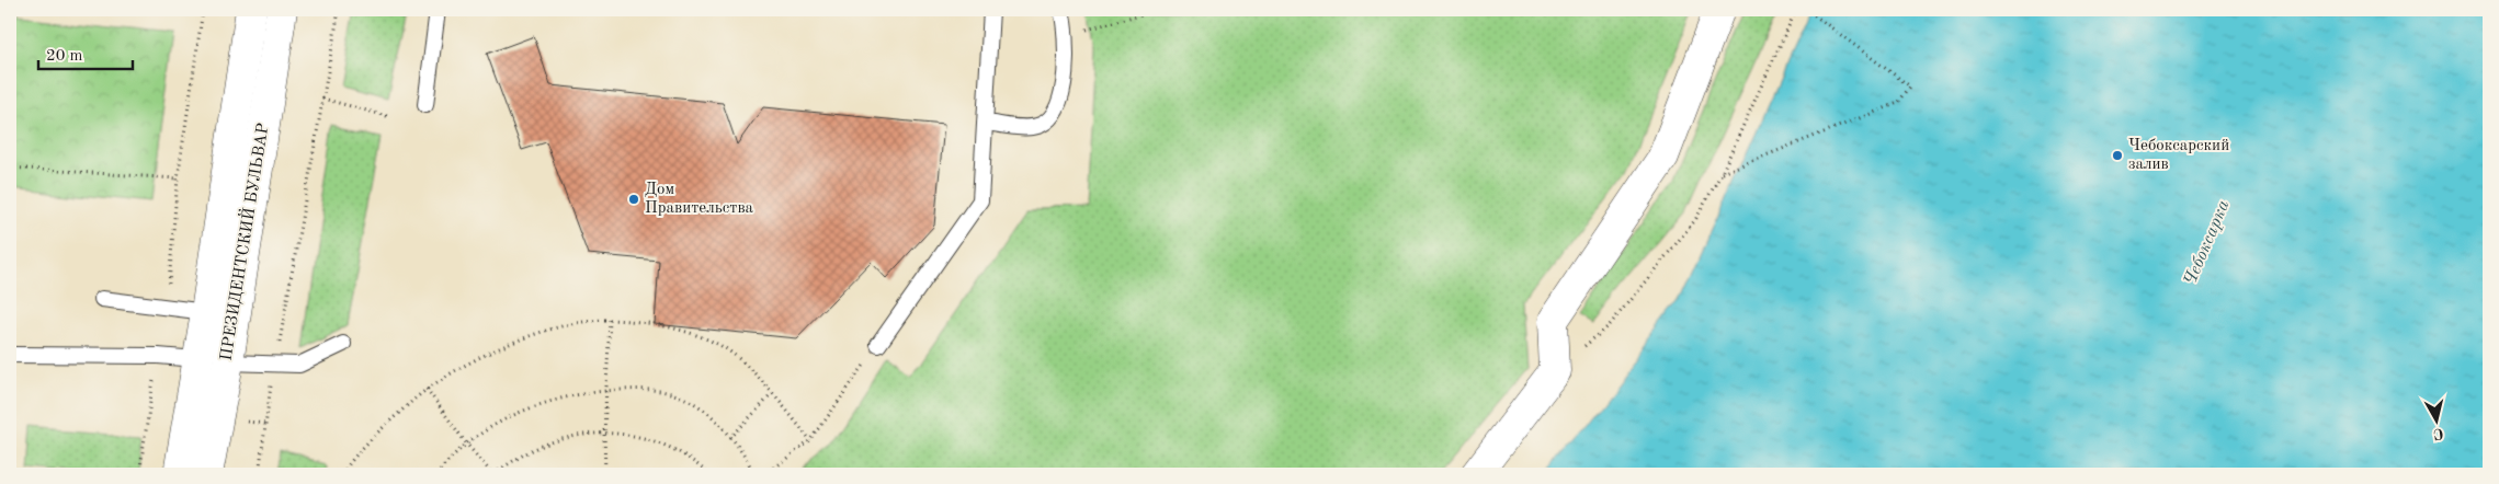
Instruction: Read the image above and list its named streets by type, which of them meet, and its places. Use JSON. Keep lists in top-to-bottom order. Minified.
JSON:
{"streets":{"main road":["ПРЕЗИДЕНТСКИЙ БУЛЬВАР"]},"water":["Чебоксарка"],"places":["Чебоксарский залив","Дом Правительства"],"scale_bar":"20 m","north":"bottom"}
